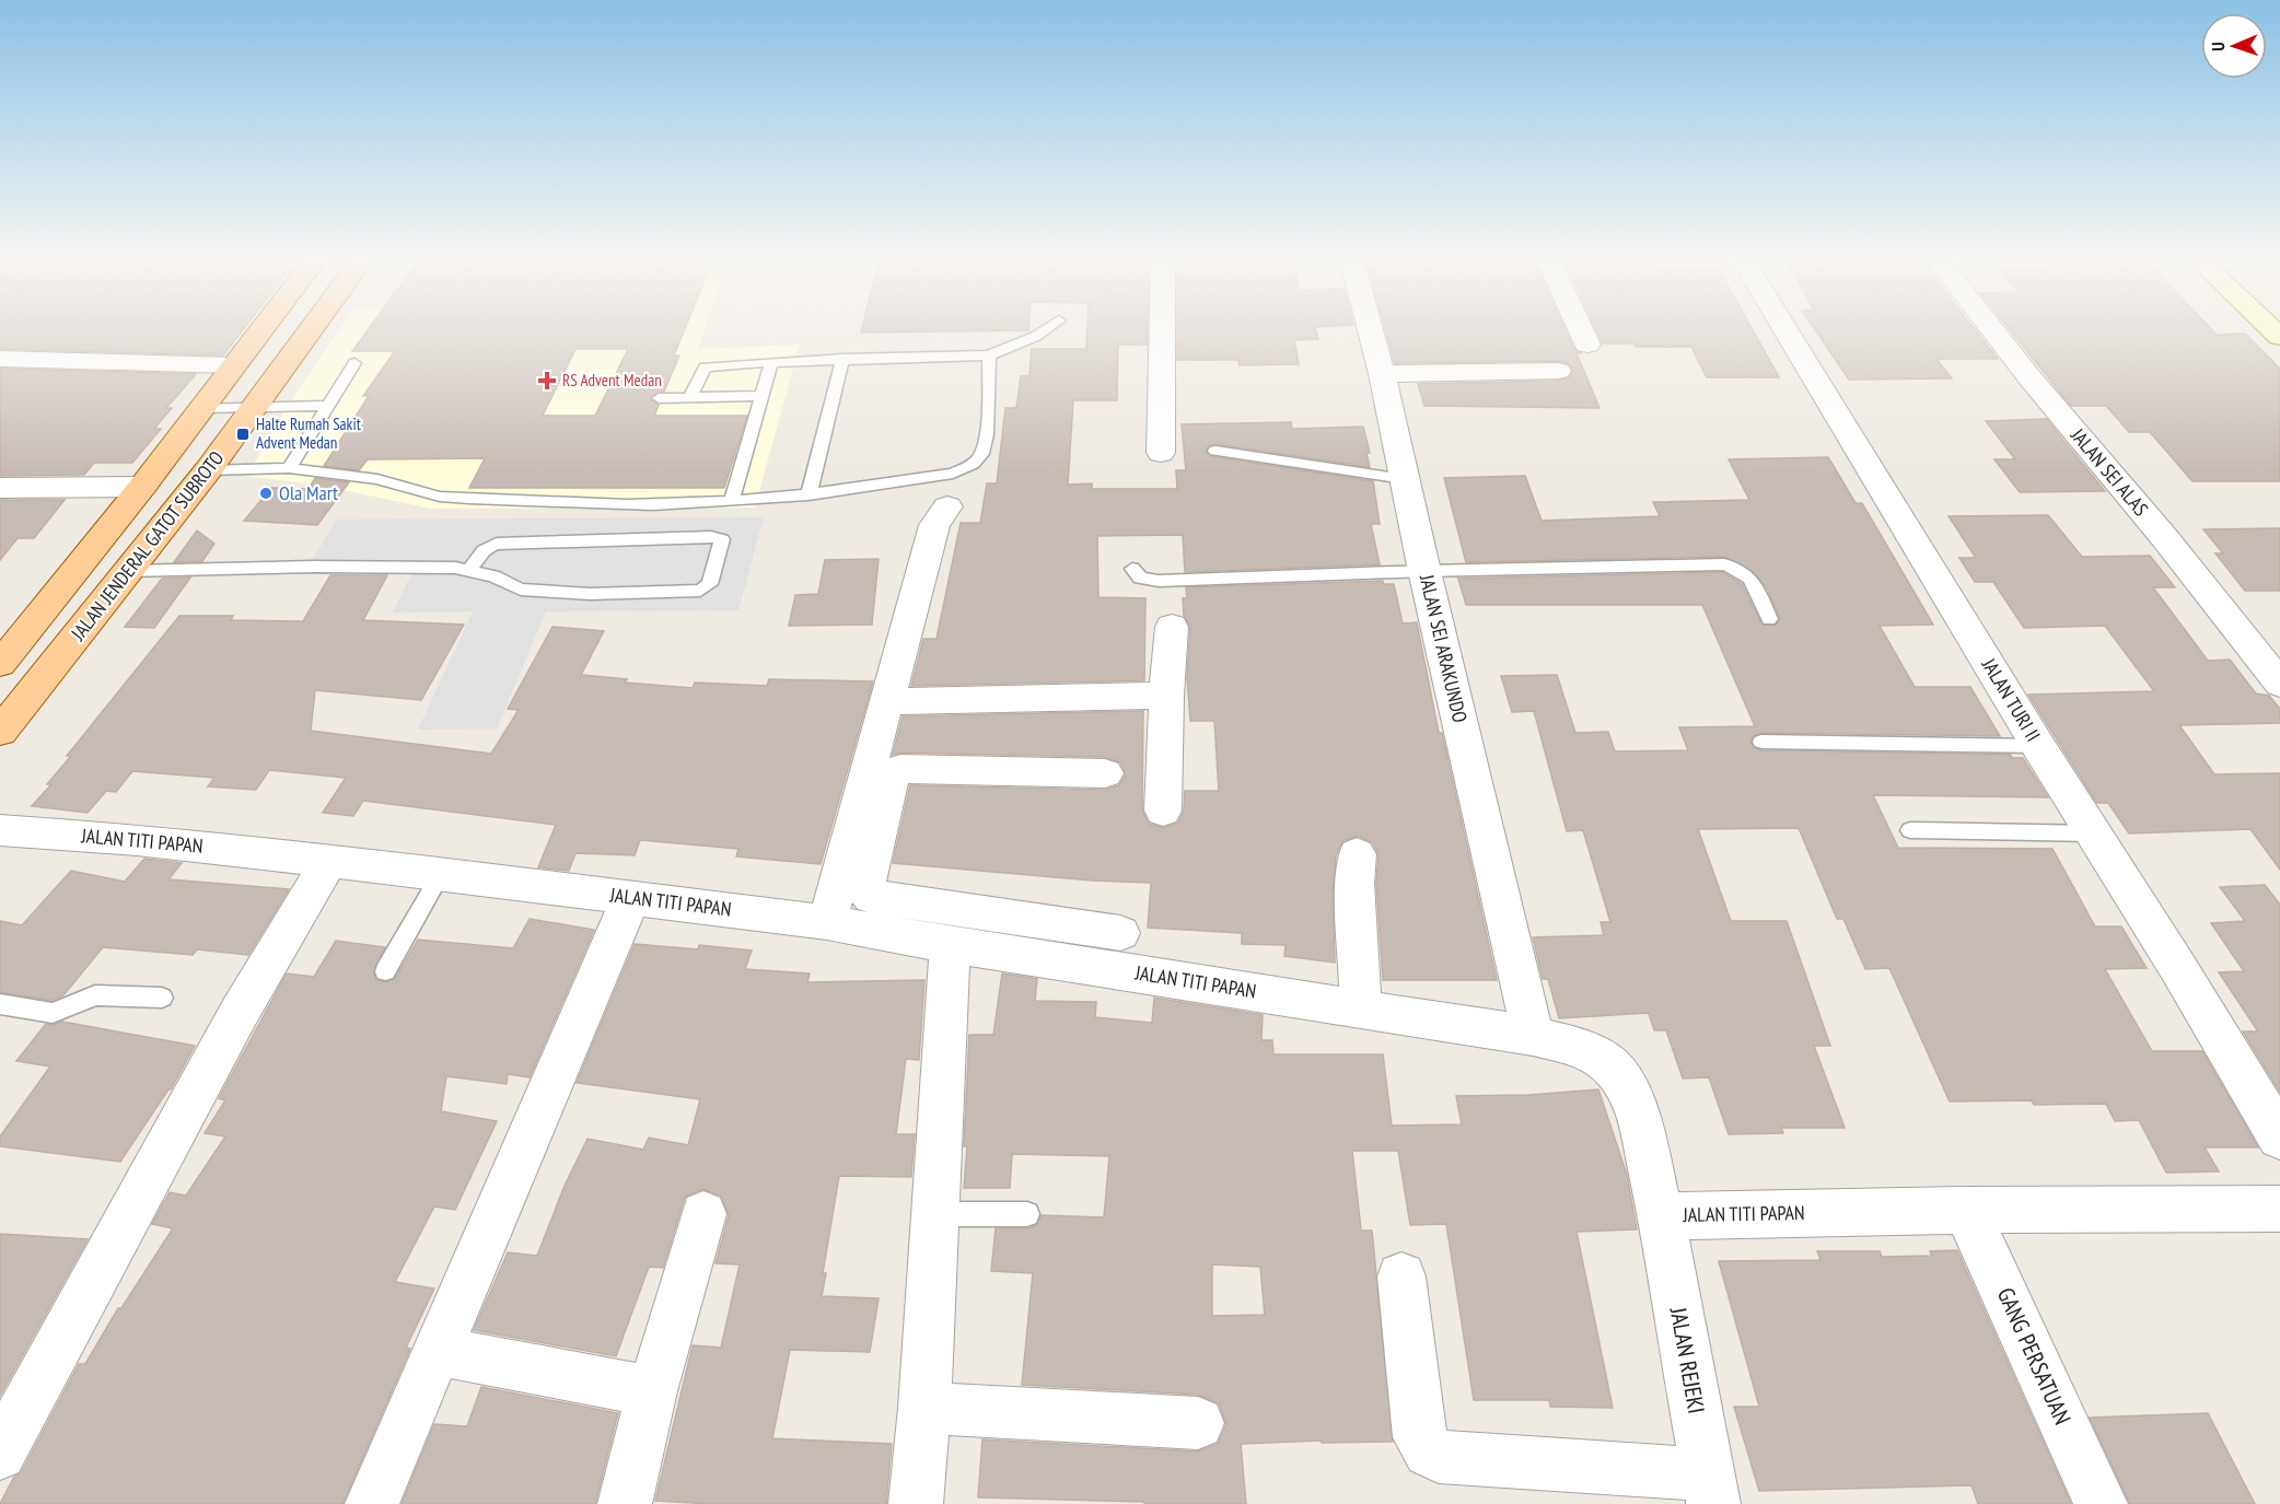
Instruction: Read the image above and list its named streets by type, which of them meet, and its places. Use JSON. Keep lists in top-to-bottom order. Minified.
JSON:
{"streets":{"main road":["JALAN JENDERAL GATOT SUBROTO"],"street":["JALAN SEI ALAS","JALAN SEI ARAKUNDO","JALAN TURI II","JALAN TITI PAPAN","GANG PERSATUAN","JALAN REJEKI"]},"crossings":[["JALAN SEI ARAKUNDO","JALAN TITI PAPAN"],["JALAN TITI PAPAN","GANG PERSATUAN"],["JALAN TITI PAPAN","JALAN REJEKI"]],"places":{"health":["RS Advent Medan"],"transit":["Halte Rumah Sakit Advent Medan"],"other":["Ola Mart"]},"north":"left"}
